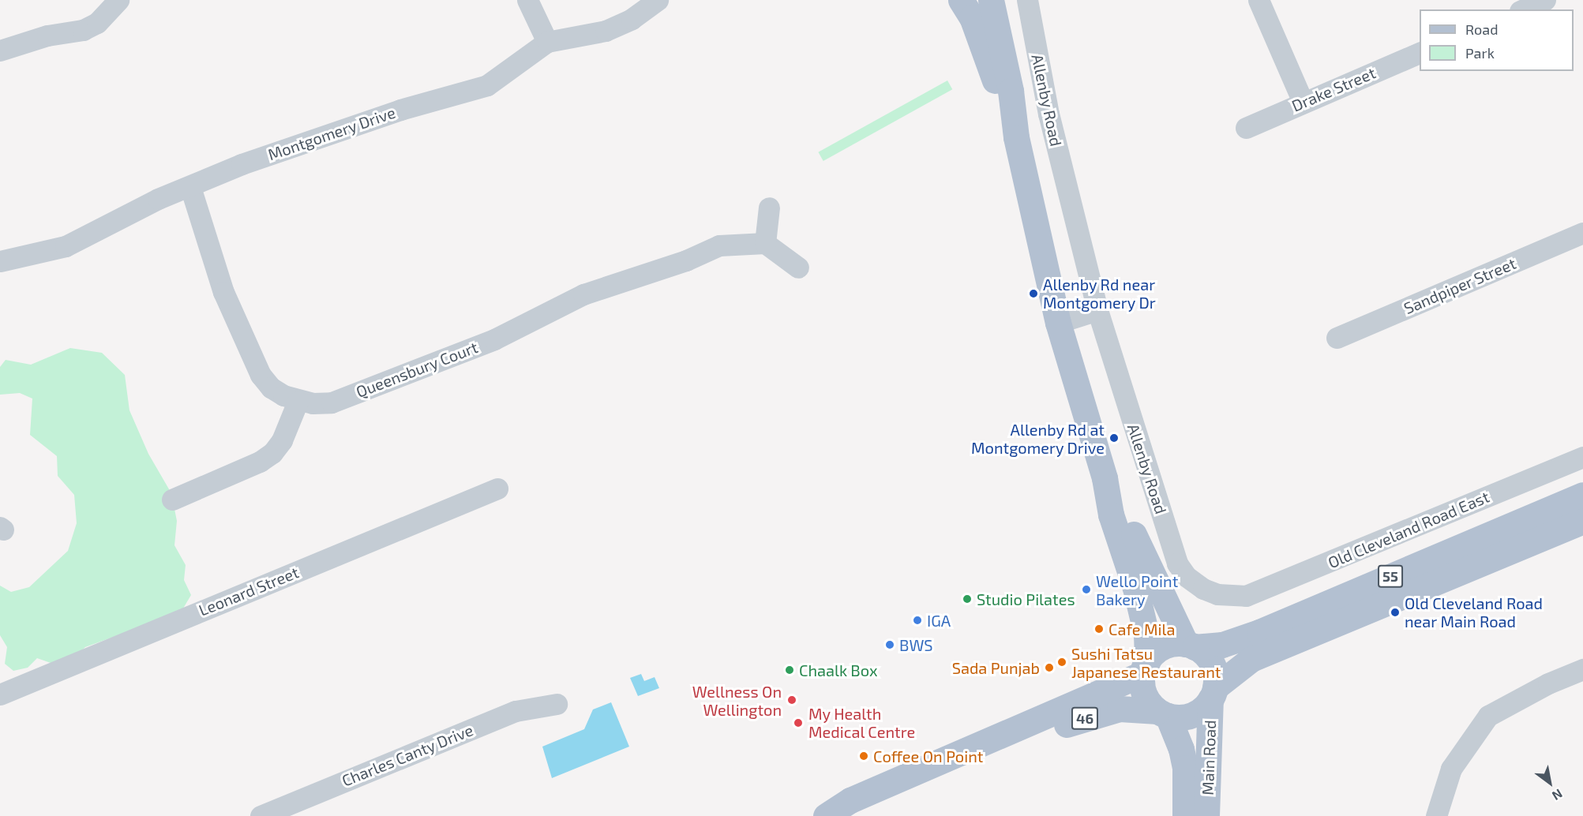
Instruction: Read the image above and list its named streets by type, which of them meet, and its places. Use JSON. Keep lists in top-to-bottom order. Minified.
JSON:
{"streets":{"main road":["55","46","Main Road"],"street":["Drake Street","Allenby Road","Montgomery Drive","Sandpiper Street","Queensbury Court","Old Cleveland Road East","Leonard Street","Charles Canty Drive"]},"crossings":[["Allenby Road","Old Cleveland Road East"],["Montgomery Drive","Queensbury Court"],["55","46"],["55","Main Road"],["46","Main Road"]],"places":["Allenby Rd near Montgomery Dr","Allenby Rd at Montgomery Drive","Wello Point Bakery","Studio Pilates","Old Cleveland Road near Main Road","IGA","Cafe Mila","BWS","Sushi Tatsu Japanese Restaurant","Sada Punjab","Chaalk Box","Wellness On Wellington","My Health Medical Centre","Coffee On Point"],"legend":["Road","Park"],"north":"bottom right"}
